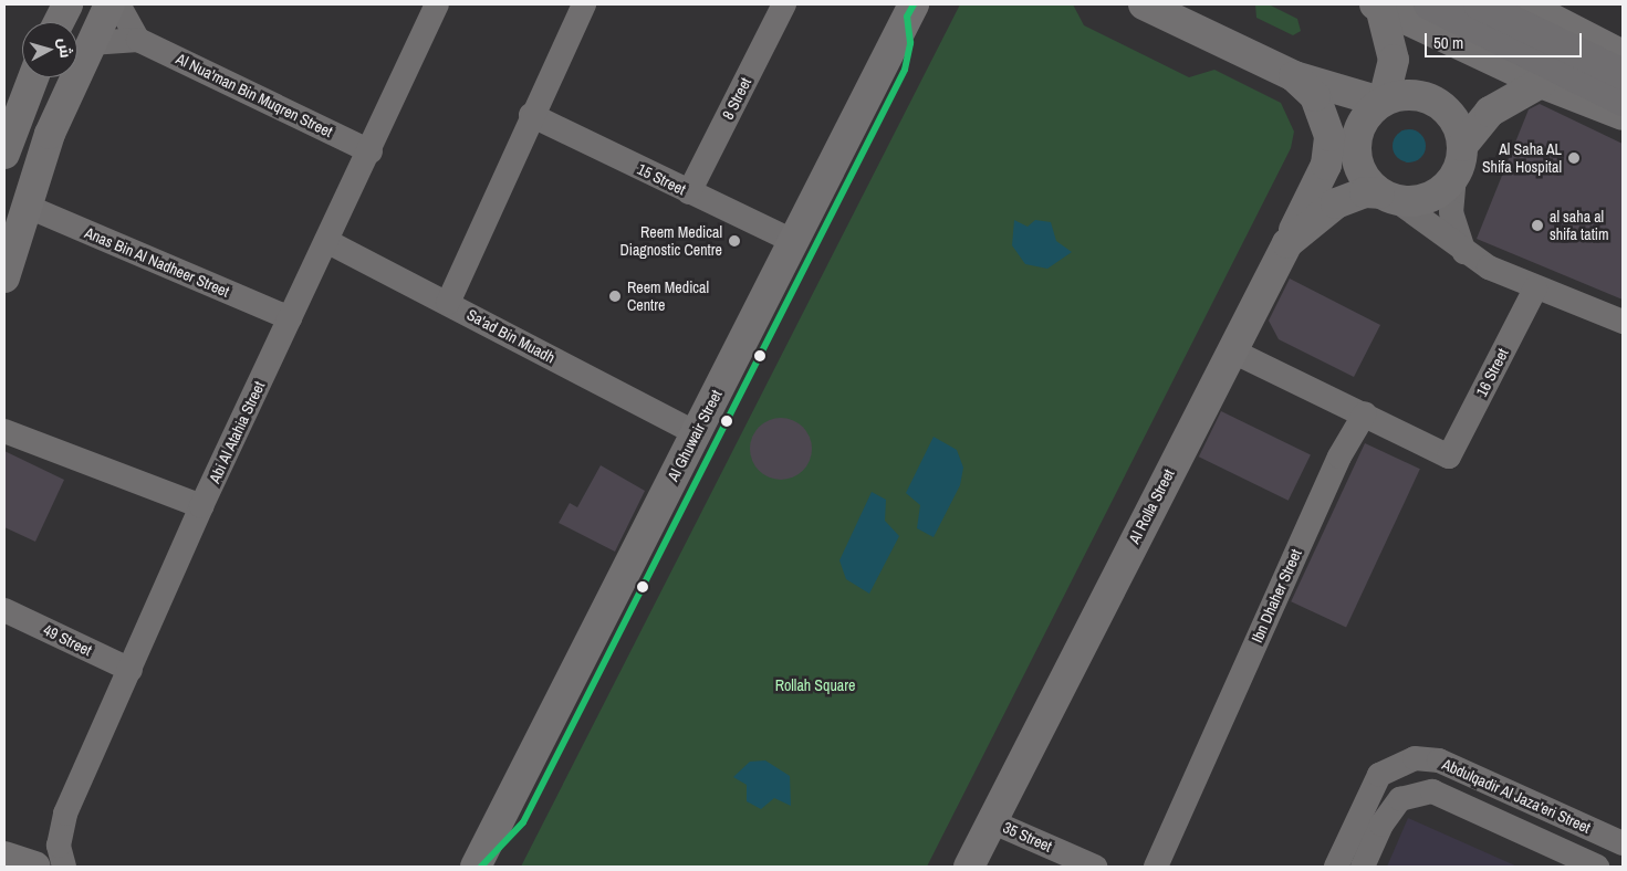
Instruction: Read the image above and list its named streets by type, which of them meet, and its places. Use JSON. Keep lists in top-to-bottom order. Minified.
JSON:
{"streets":{"street":["Al Nua'man Bin Muqren Street","8 Street","15 Street","Anas Bin Al Nadheer Street","Sa'ad Bin Muadh","16 Street","Abi Al Atahia Street","Al Ghuwair Street","Al Rolla Street","Ibn Dhaher Street","49 Street","Abdulqadir Al Jaza'eri Street","35 Street"]},"crossings":[["Al Nua'man Bin Muqren Street","Abi Al Atahia Street"],["8 Street","15 Street"],["15 Street","Al Ghuwair Street"],["Anas Bin Al Nadheer Street","Abi Al Atahia Street"],["Sa'ad Bin Muadh","Abi Al Atahia Street"],["Sa'ad Bin Muadh","Al Ghuwair Street"],["16 Street","Ibn Dhaher Street"],["Abi Al Atahia Street","49 Street"],["Al Rolla Street","35 Street"]],"parks":["Rollah Square"],"places":["Al Saha AL Shifa Hospital","al saha al shifa tatim","Reem Medical Diagnostic Centre","Reem Medical Centre"],"lines":["transit line 8"],"scale_bar":"50 m","north":"right"}
